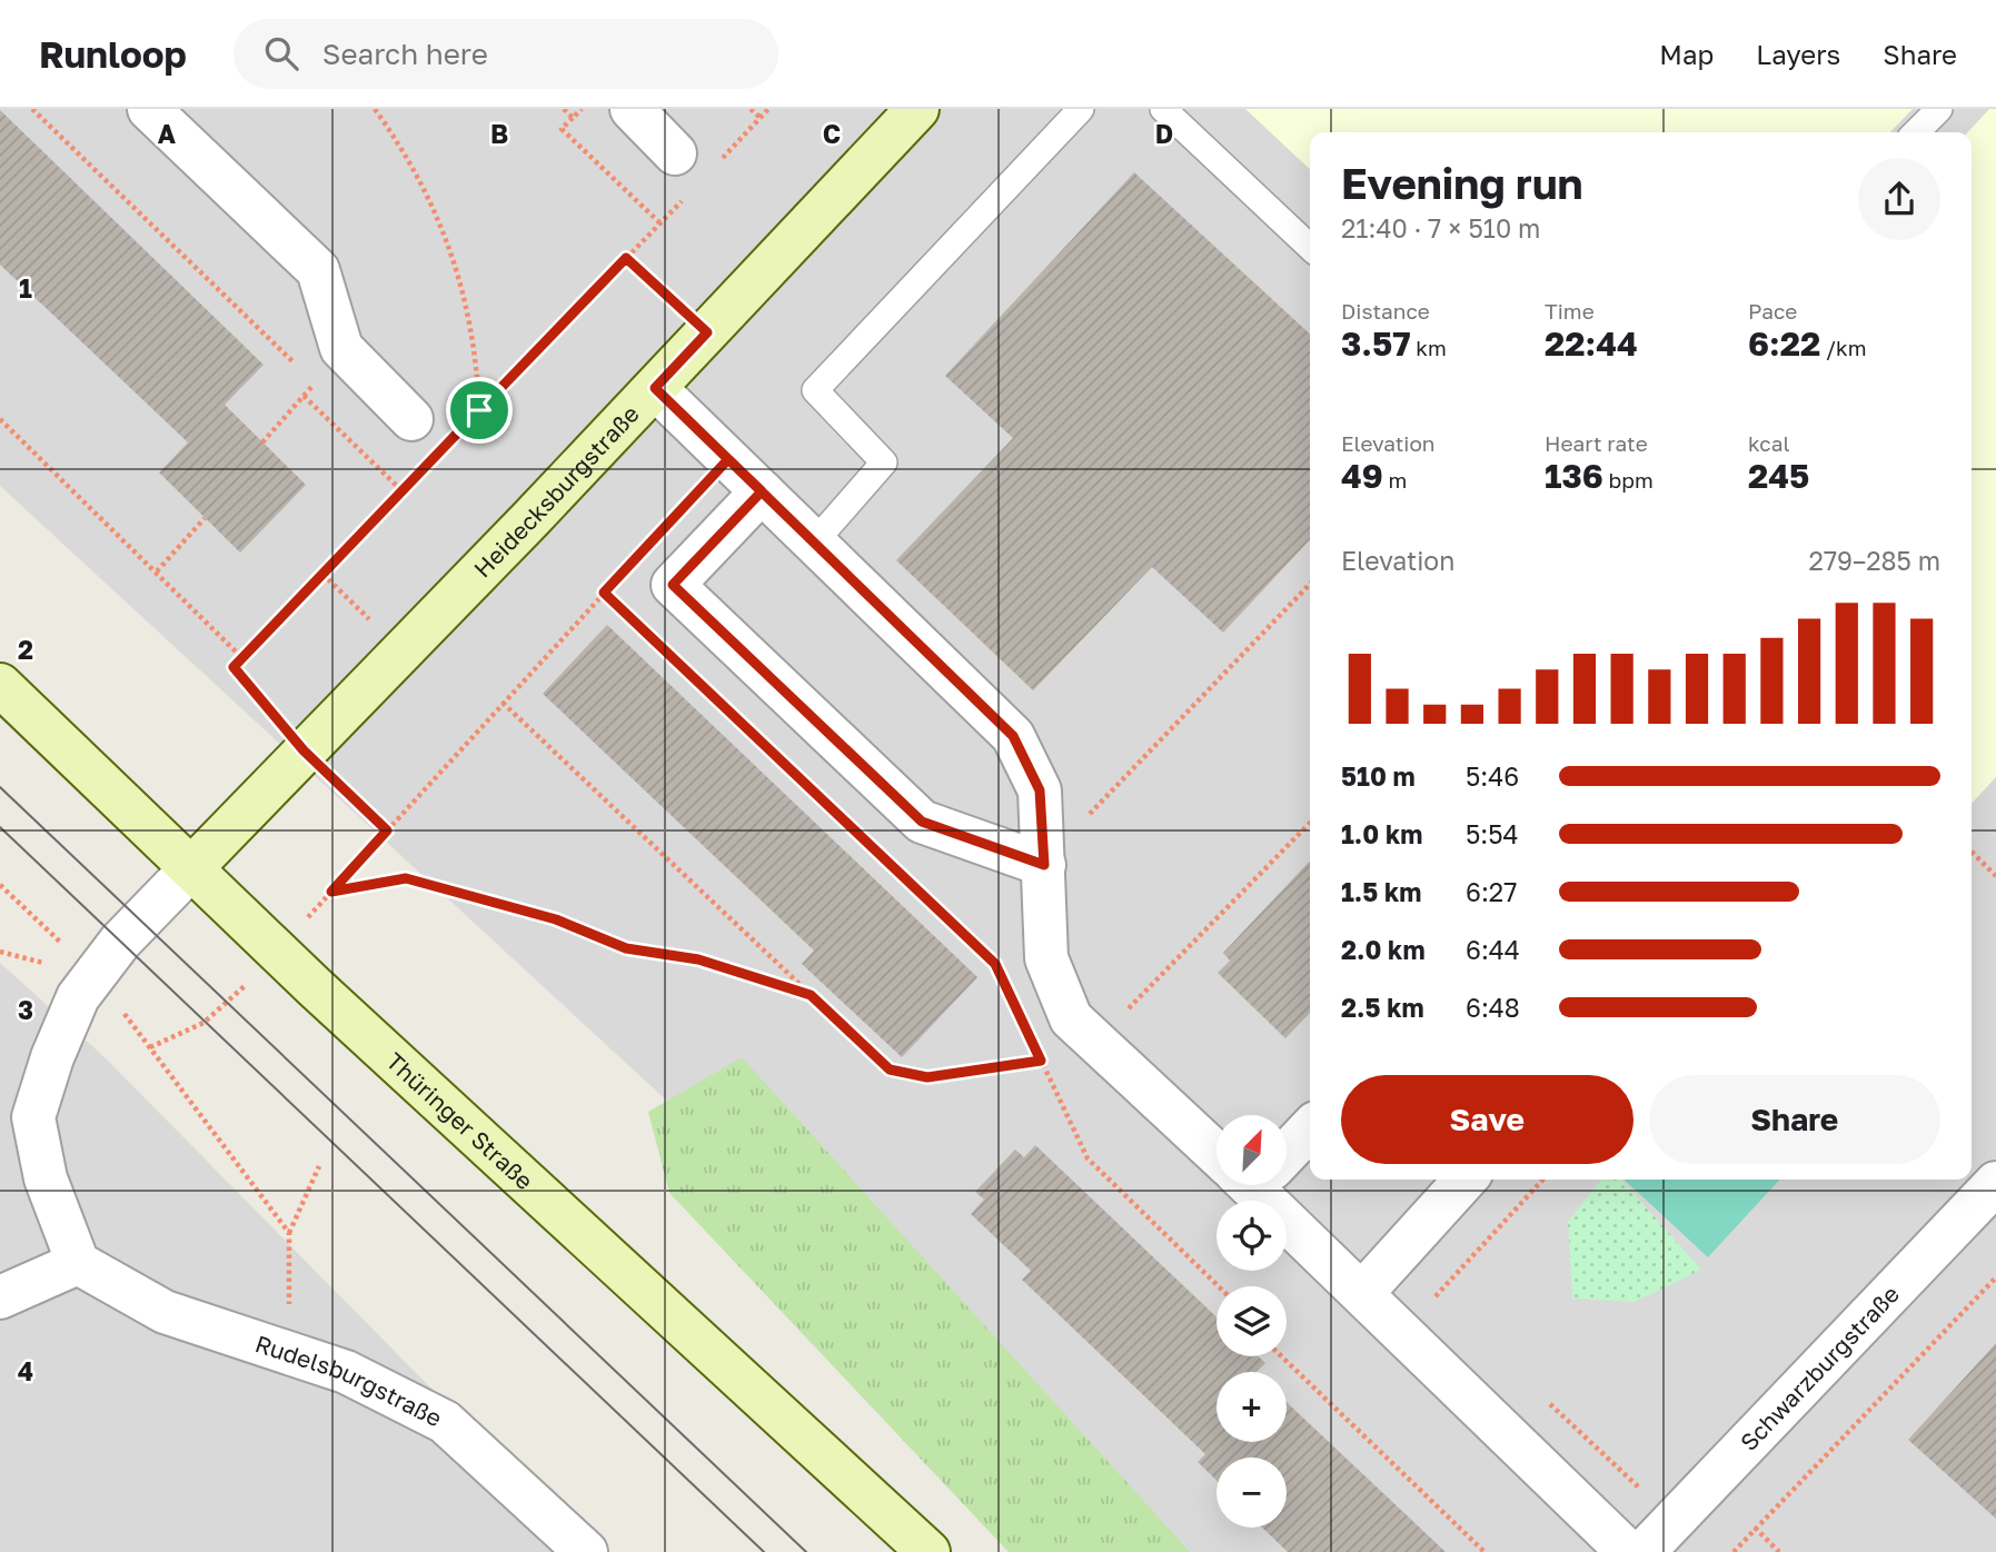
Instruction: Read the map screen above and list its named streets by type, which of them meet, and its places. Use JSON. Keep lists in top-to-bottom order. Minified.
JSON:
{"streets":{"main road":["Heidecksburgstraße","Thüringer Straße"],"street":["Schwarzburgstraße","Rudelsburgstraße"]},"crossings":[["Heidecksburgstraße","Thüringer Straße"]],"north":"top right","page":{"header":"Runloop","search":"Search here","nav":["Map","Layers","Share"],"heading":["Evening run","21:40 · 7 × 510 m"],"stats":[["Distance","3.57 km"],["Time","22:44"],["Pace","6:22 /km"],["Elevation","49 m"],["Heart rate","136 bpm"],["kcal","245"]],"chart":["Elevation","279–285 m"],"list":[{"name":"510 m","note":"5:46"},{"name":"1.0 km","note":"5:54"},{"name":"1.5 km","note":"6:27"},{"name":"2.0 km","note":"6:44"},{"name":"2.5 km","note":"6:48"}],"buttons":["Save","Share"],"map_buttons":["+","−"]},"grid":{"columns":["A","B","C","D"],"rows":["1","2","3","4"]}}
